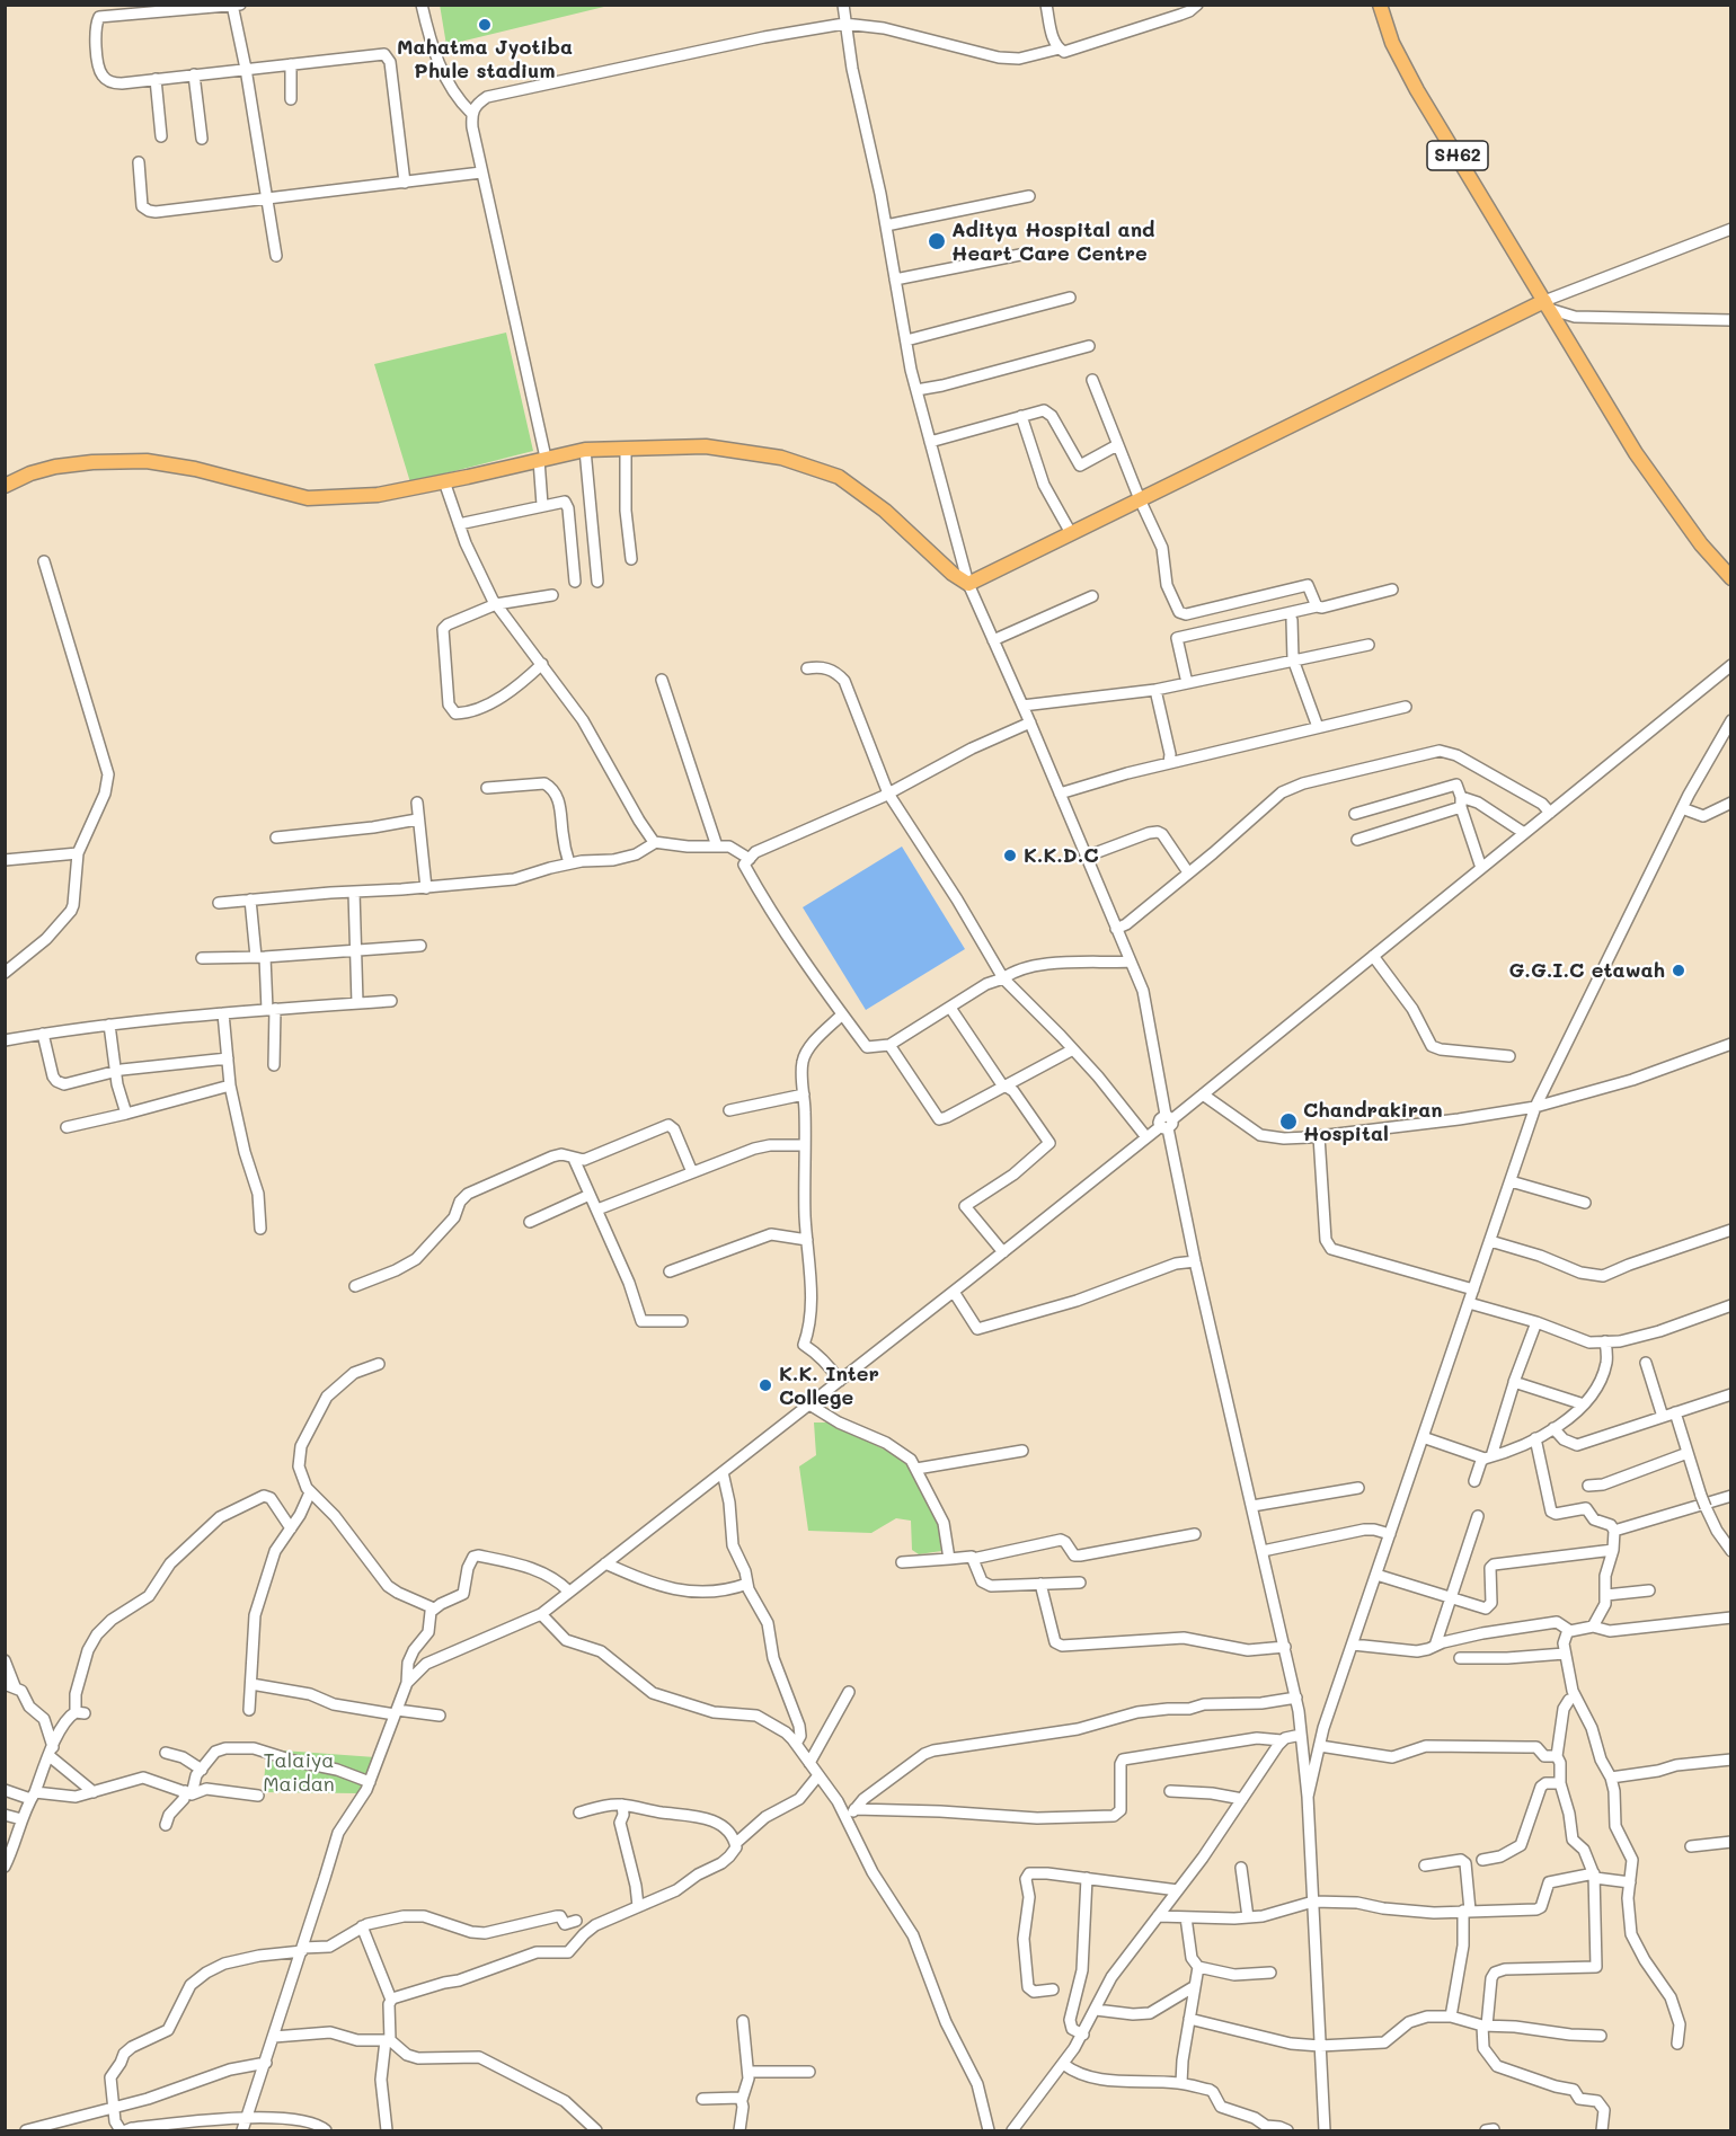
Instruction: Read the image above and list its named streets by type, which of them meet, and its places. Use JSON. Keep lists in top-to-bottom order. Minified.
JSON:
{"streets":{"main road":["SH62"]},"parks":["Talaiya Maidan"],"places":["Mahatma Jyotiba Phule stadium","Aditya Hospital and Heart Care Centre","K.K.D.C","G.G.I.C etawah","Chandrakiran Hospital","K.K. Inter College"]}
